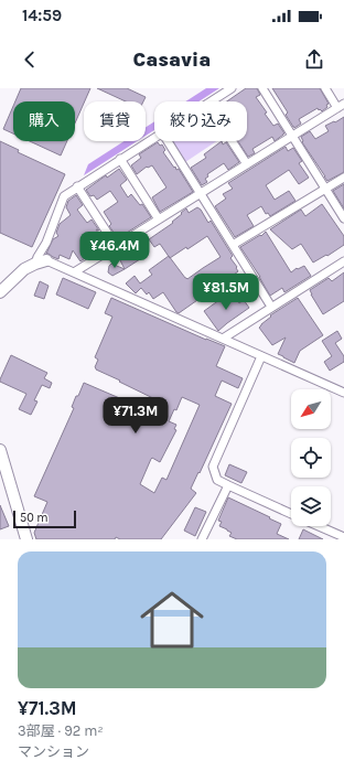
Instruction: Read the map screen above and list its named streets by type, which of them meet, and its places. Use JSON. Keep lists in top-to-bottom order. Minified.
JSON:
{"scale_bar":"50 m","north":"bottom left","page":{"status":"14:59","header":"Casavia","chip":["購入","賃貸","絞り込み"],"price":["¥46.4M","¥81.5M","¥71.3M"],"scale":"50 m","list":[{"name":"¥71.3M","note":"3部屋 · 92 m² · マンション"}]}}
